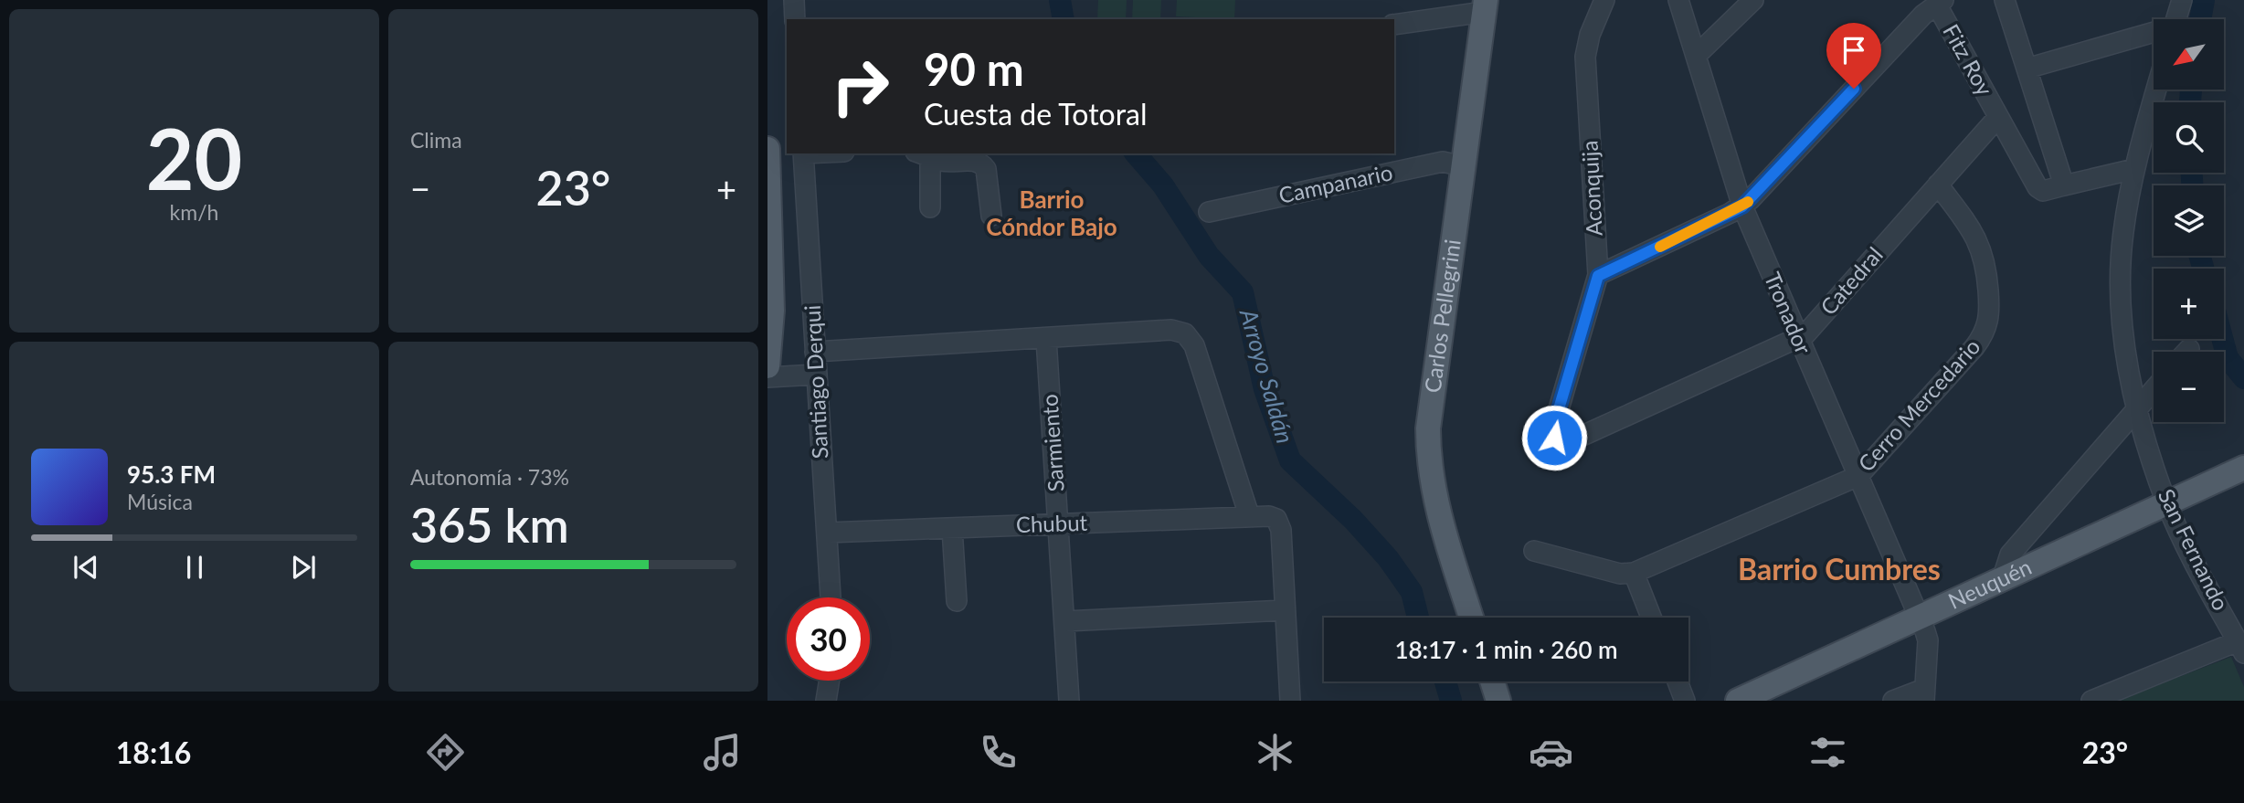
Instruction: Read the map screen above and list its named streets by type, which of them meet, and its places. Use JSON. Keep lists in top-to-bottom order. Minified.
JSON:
{"streets":{"main road":["Carlos Pellegrini","Neuquén"],"street":["Fitz Roy","Campanario","Aconquija","Catedral","Tronador","Santiago Derqui","Cerro Mercedario","Sarmiento","Chubut","San Fernando"]},"crossings":[["Fitz Roy","Catedral"],["Campanario","Carlos Pellegrini"],["Aconquija","Catedral"],["Catedral","Tronador"],["Catedral","Cerro Mercedario"],["Tronador","Cerro Mercedario"],["Tronador","Neuquén"],["Santiago Derqui","Chubut"],["Sarmiento","Chubut"],["San Fernando","Neuquén"]],"districts":["Barrio Cóndor Bajo","Barrio Cumbres"],"water":["Arroyo Saldán"],"north":"bottom left","page":{"tile":[["20","km/h"],"Clima",["Autonomía · 73%","365 km"]],"map_buttons":["+","−"],"turn":["90 m","Cuesta de Totoral"],"heat":["−","23°","+"],"song":["95.3 FM","Música"],"limit":"30","trip":"18:17 · 1 min · 260 m","tabs":["18:16","23°"]}}
